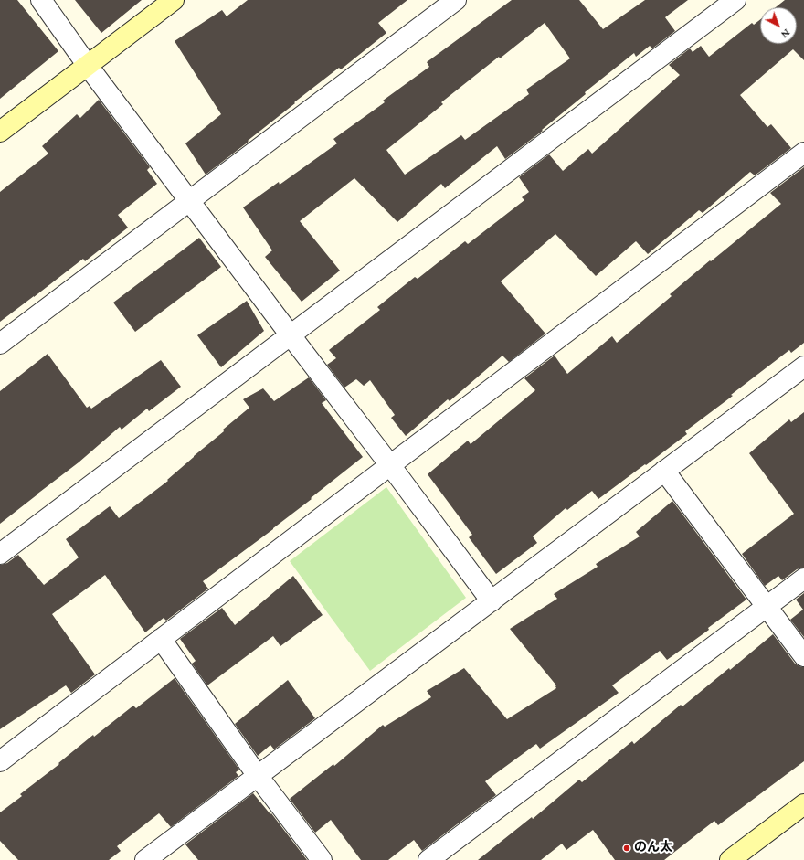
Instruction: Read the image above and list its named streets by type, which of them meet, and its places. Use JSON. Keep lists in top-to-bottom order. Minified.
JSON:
{"places":["のん太"],"north":"bottom right"}
